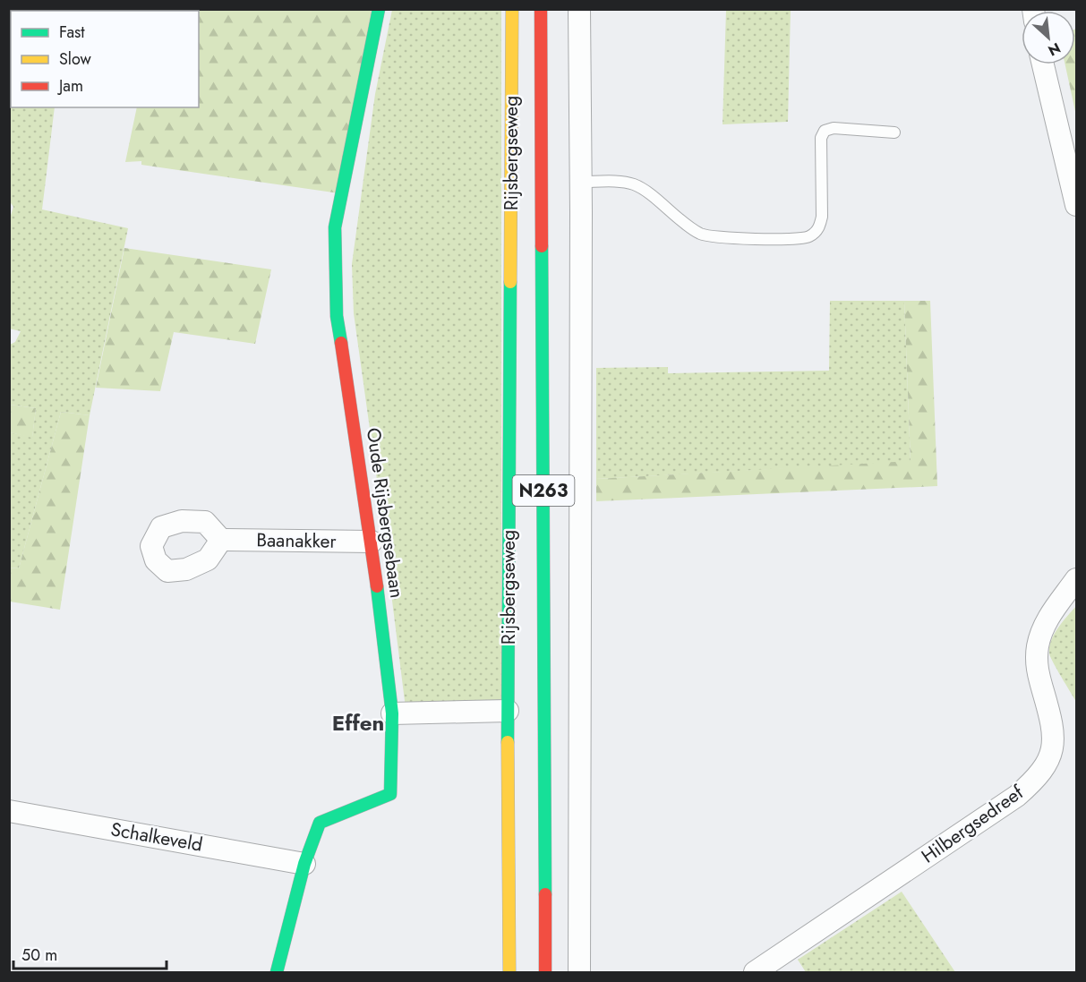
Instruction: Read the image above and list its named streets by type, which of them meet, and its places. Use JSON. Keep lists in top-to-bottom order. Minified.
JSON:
{"streets":{"street":["Rijsbergseweg","N263","Oude Rijsbergsebaan","Baanakker","Hilbergsedreef","Schalkeveld"]},"crossings":[["Oude Rijsbergsebaan","Baanakker"],["Oude Rijsbergsebaan","Schalkeveld"]],"districts":["Effen"],"legend":["Fast","Slow","Jam"],"scale_bar":"50 m","north":"bottom right"}
